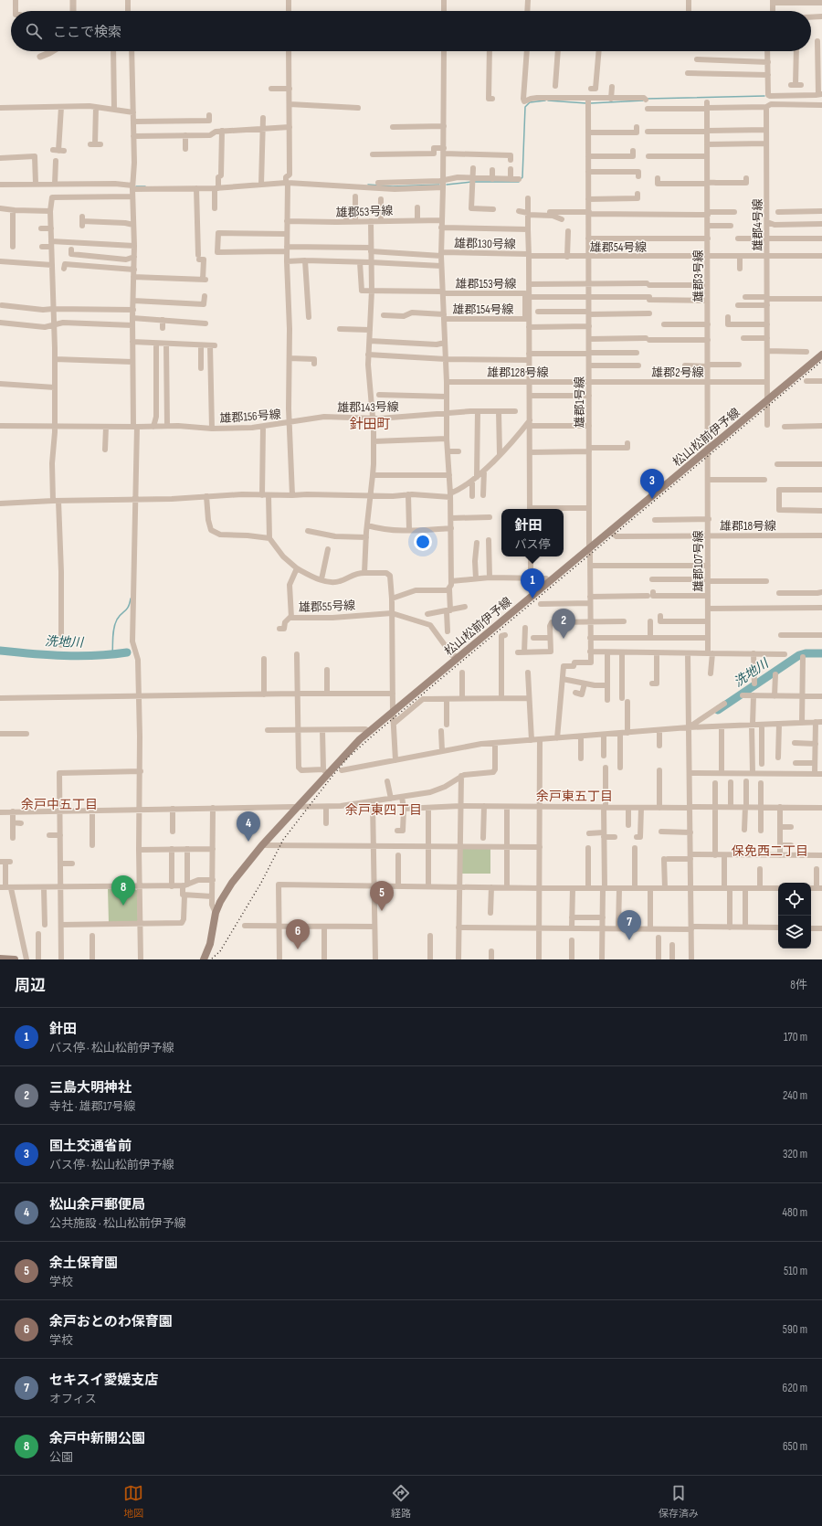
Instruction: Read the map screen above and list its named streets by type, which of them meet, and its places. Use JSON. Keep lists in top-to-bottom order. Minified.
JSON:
{"streets":{"main road":["松山松前伊予線"],"street":["雄郡53号線","雄郡4号線","雄郡130号線","雄郡54号線","雄郡3号線","雄郡153号線","雄郡154号線","雄郡128号線","雄郡2号線","雄郡1号線","雄郡143号線","雄郡156号線","雄郡18号線","雄郡107号線","雄郡55号線"]},"crossings":[["雄郡4号線","雄郡54号線"],["雄郡4号線","雄郡2号線"],["雄郡4号線","松山松前伊予線"],["雄郡130号線","雄郡54号線"],["雄郡54号線","雄郡3号線"],["雄郡54号線","雄郡1号線"],["雄郡3号線","雄郡154号線"],["雄郡3号線","雄郡2号線"],["雄郡3号線","松山松前伊予線"],["雄郡3号線","雄郡107号線"],["雄郡153号線","雄郡154号線"],["雄郡154号線","雄郡1号線"],["雄郡128号線","雄郡2号線"],["雄郡128号線","雄郡1号線"],["雄郡2号線","雄郡1号線"],["雄郡1号線","松山松前伊予線"],["雄郡143号線","雄郡156号線"],["松山松前伊予線","雄郡18号線"],["松山松前伊予線","雄郡107号線"],["松山松前伊予線","雄郡55号線"],["雄郡18号線","雄郡107号線"]],"districts":["針田町","余戸東五丁目","余戸中五丁目","余戸東四丁目","保免西二丁目"],"water":["洗地川"],"page":{"search":"ここで検索","pins":["3","1","2","4","8","5","7","6"],"popup":["針田","バス停"],"heading":["周辺","8件"],"list":[{"mark":"1","name":"針田","note":"バス停 · 松山松前伊予線","value":"170 m"},{"mark":"2","name":"三島大明神社","note":"寺社 · 雄郡17号線","value":"240 m"},{"mark":"3","name":"国土交通省前","note":"バス停 · 松山松前伊予線","value":"320 m"},{"mark":"4","name":"松山余戸郵便局","note":"公共施設 · 松山松前伊予線","value":"480 m"},{"mark":"5","name":"余土保育園","note":"学校","value":"510 m"},{"mark":"6","name":"余戸おとのわ保育園","note":"学校","value":"590 m"},{"mark":"7","name":"セキスイ愛媛支店","note":"オフィス","value":"620 m"},{"mark":"8","name":"余戸中新開公園","note":"公園","value":"650 m"}],"nav":["地図","経路","保存済み"]}}
